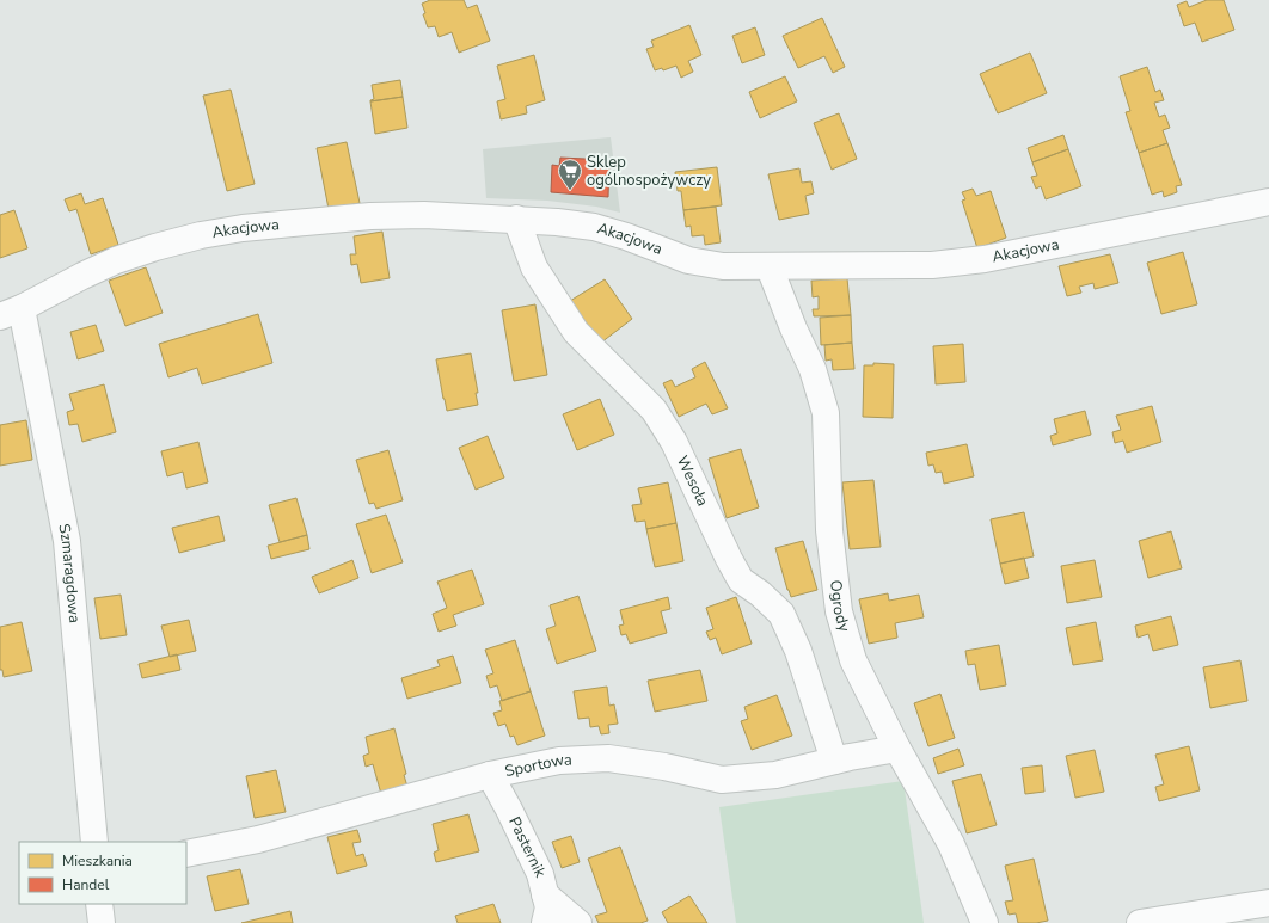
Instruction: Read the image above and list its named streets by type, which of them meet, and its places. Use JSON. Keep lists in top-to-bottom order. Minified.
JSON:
{"streets":{"street":["Akacjowa","Wesoła","Szmaragdowa","Ogrody","Sportowa","Pasternik"]},"crossings":[["Akacjowa","Wesoła"],["Akacjowa","Szmaragdowa"],["Akacjowa","Ogrody"],["Wesoła","Sportowa"],["Ogrody","Sportowa"],["Sportowa","Pasternik"]],"places":{"supermarket":["Sklep ogólnospożywczy"]},"legend":["Mieszkania","Handel"]}
